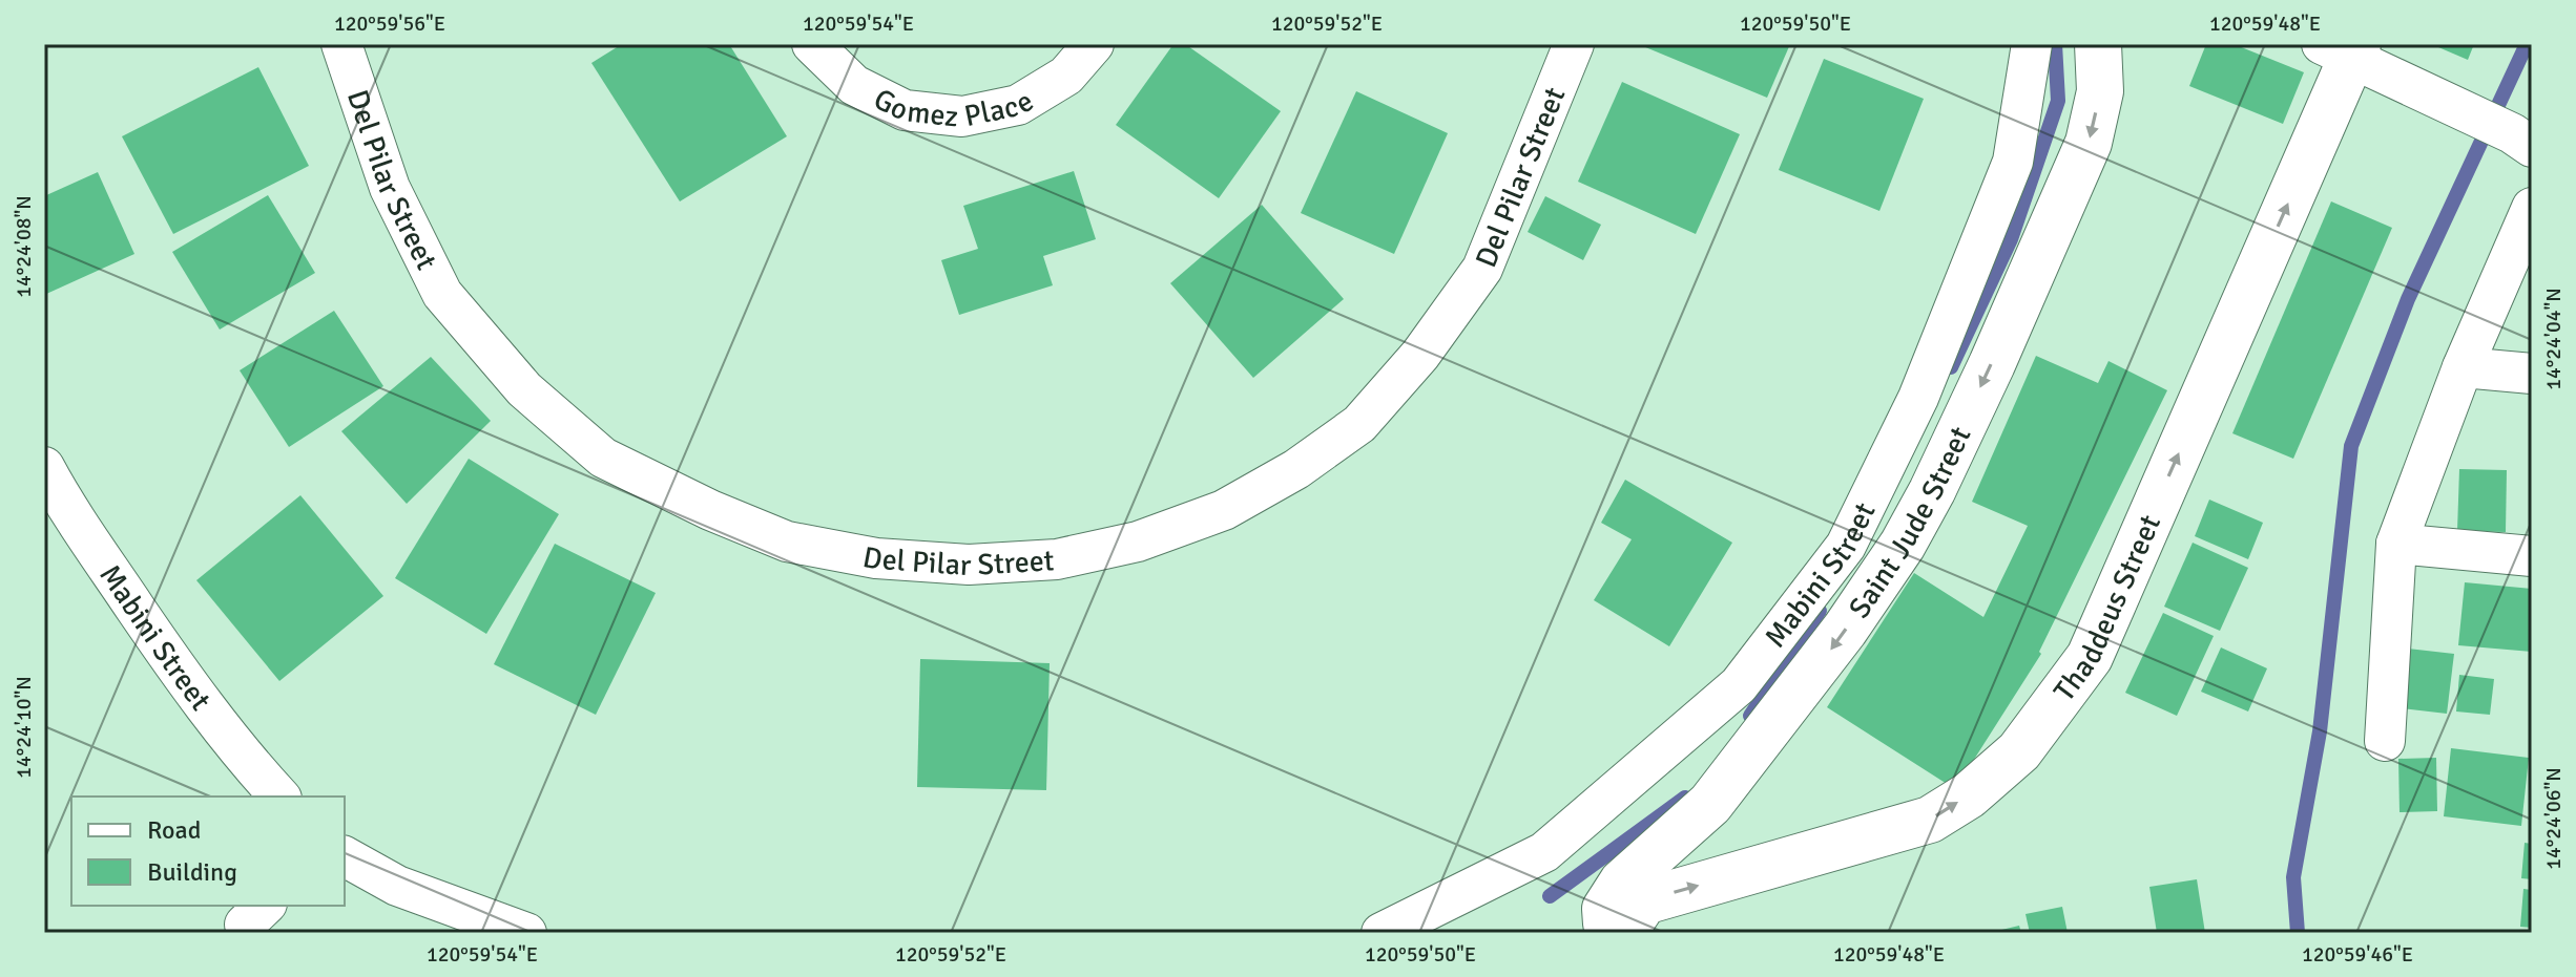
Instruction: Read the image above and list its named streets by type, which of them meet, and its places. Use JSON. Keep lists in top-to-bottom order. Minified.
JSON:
{"streets":{"street":["Gomez Place","Del Pilar Street","Saint Jude Street","Mabini Street","Thaddeus Street"]},"one_way":["Saint Jude Street","Thaddeus Street"],"legend":["Road","Building"],"coordinates":["120°59'56\"E","120°59'54\"E","120°59'52\"E","120°59'50\"E","120°59'48\"E","14°24'08\"N","14°24'04\"N","14°24'10\"N","14°24'06\"N","120°59'46\"E"]}
